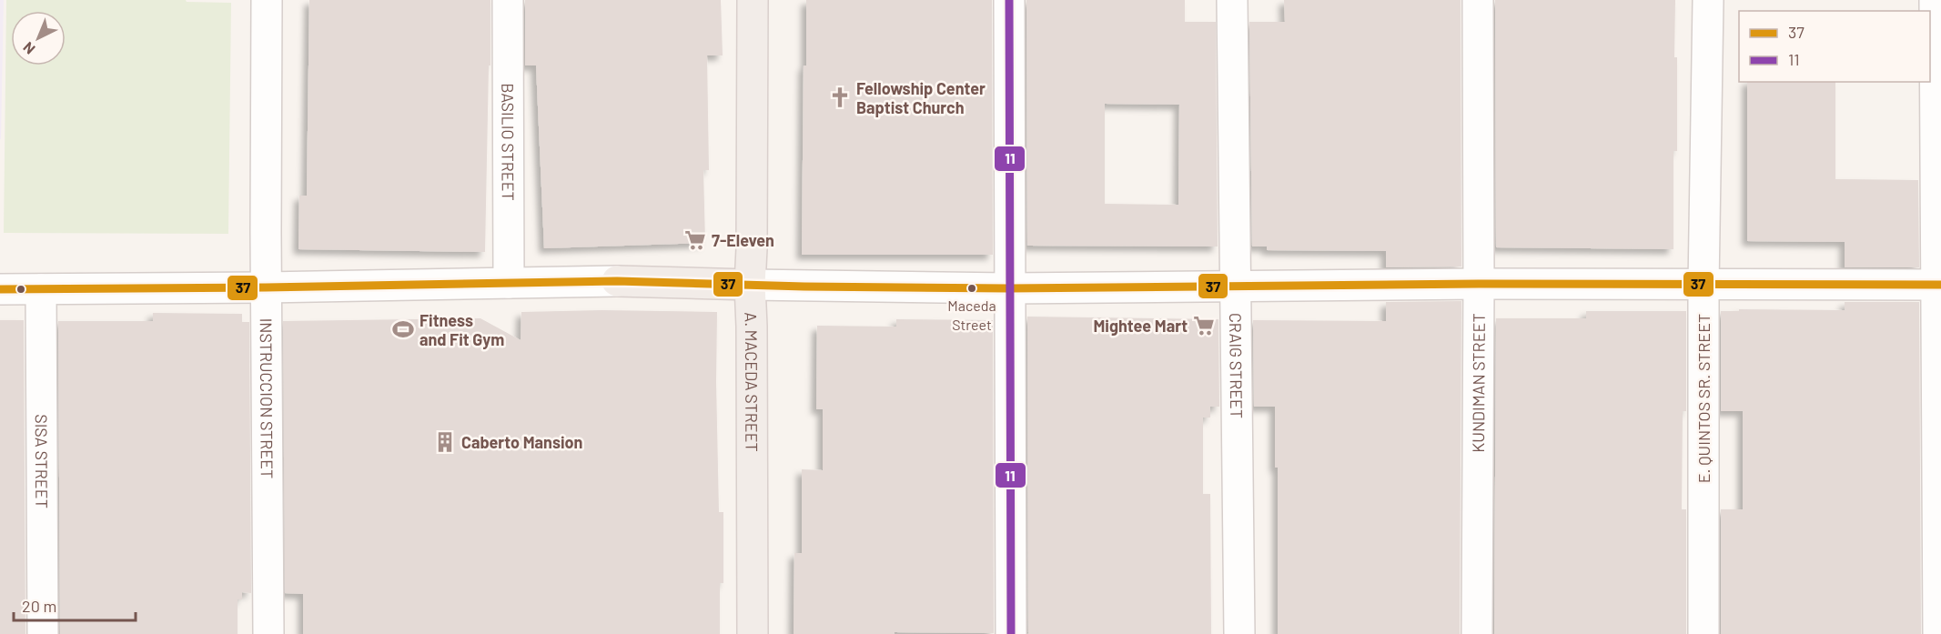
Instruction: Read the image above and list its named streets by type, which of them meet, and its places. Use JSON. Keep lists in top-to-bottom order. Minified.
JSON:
{"streets":{"main road":["A. MACEDA STREET"],"street":["BASILIO STREET","CRAIG STREET","KUNDIMAN STREET","INSTRUCCION STREET","E. QUINTOS SR. STREET","SISA STREET"]},"places":{"church":["Fellowship Center Baptist Church"],"supermarket":["7-Eleven","Mightee Mart"],"other":["Maceda Street"],"sports":["Fitness and Fit Gym"],"building":["Caberto Mansion"]},"lines":["transit line 11","transit line 37"],"legend":["37","11"],"scale_bar":"20 m","north":"bottom left"}
